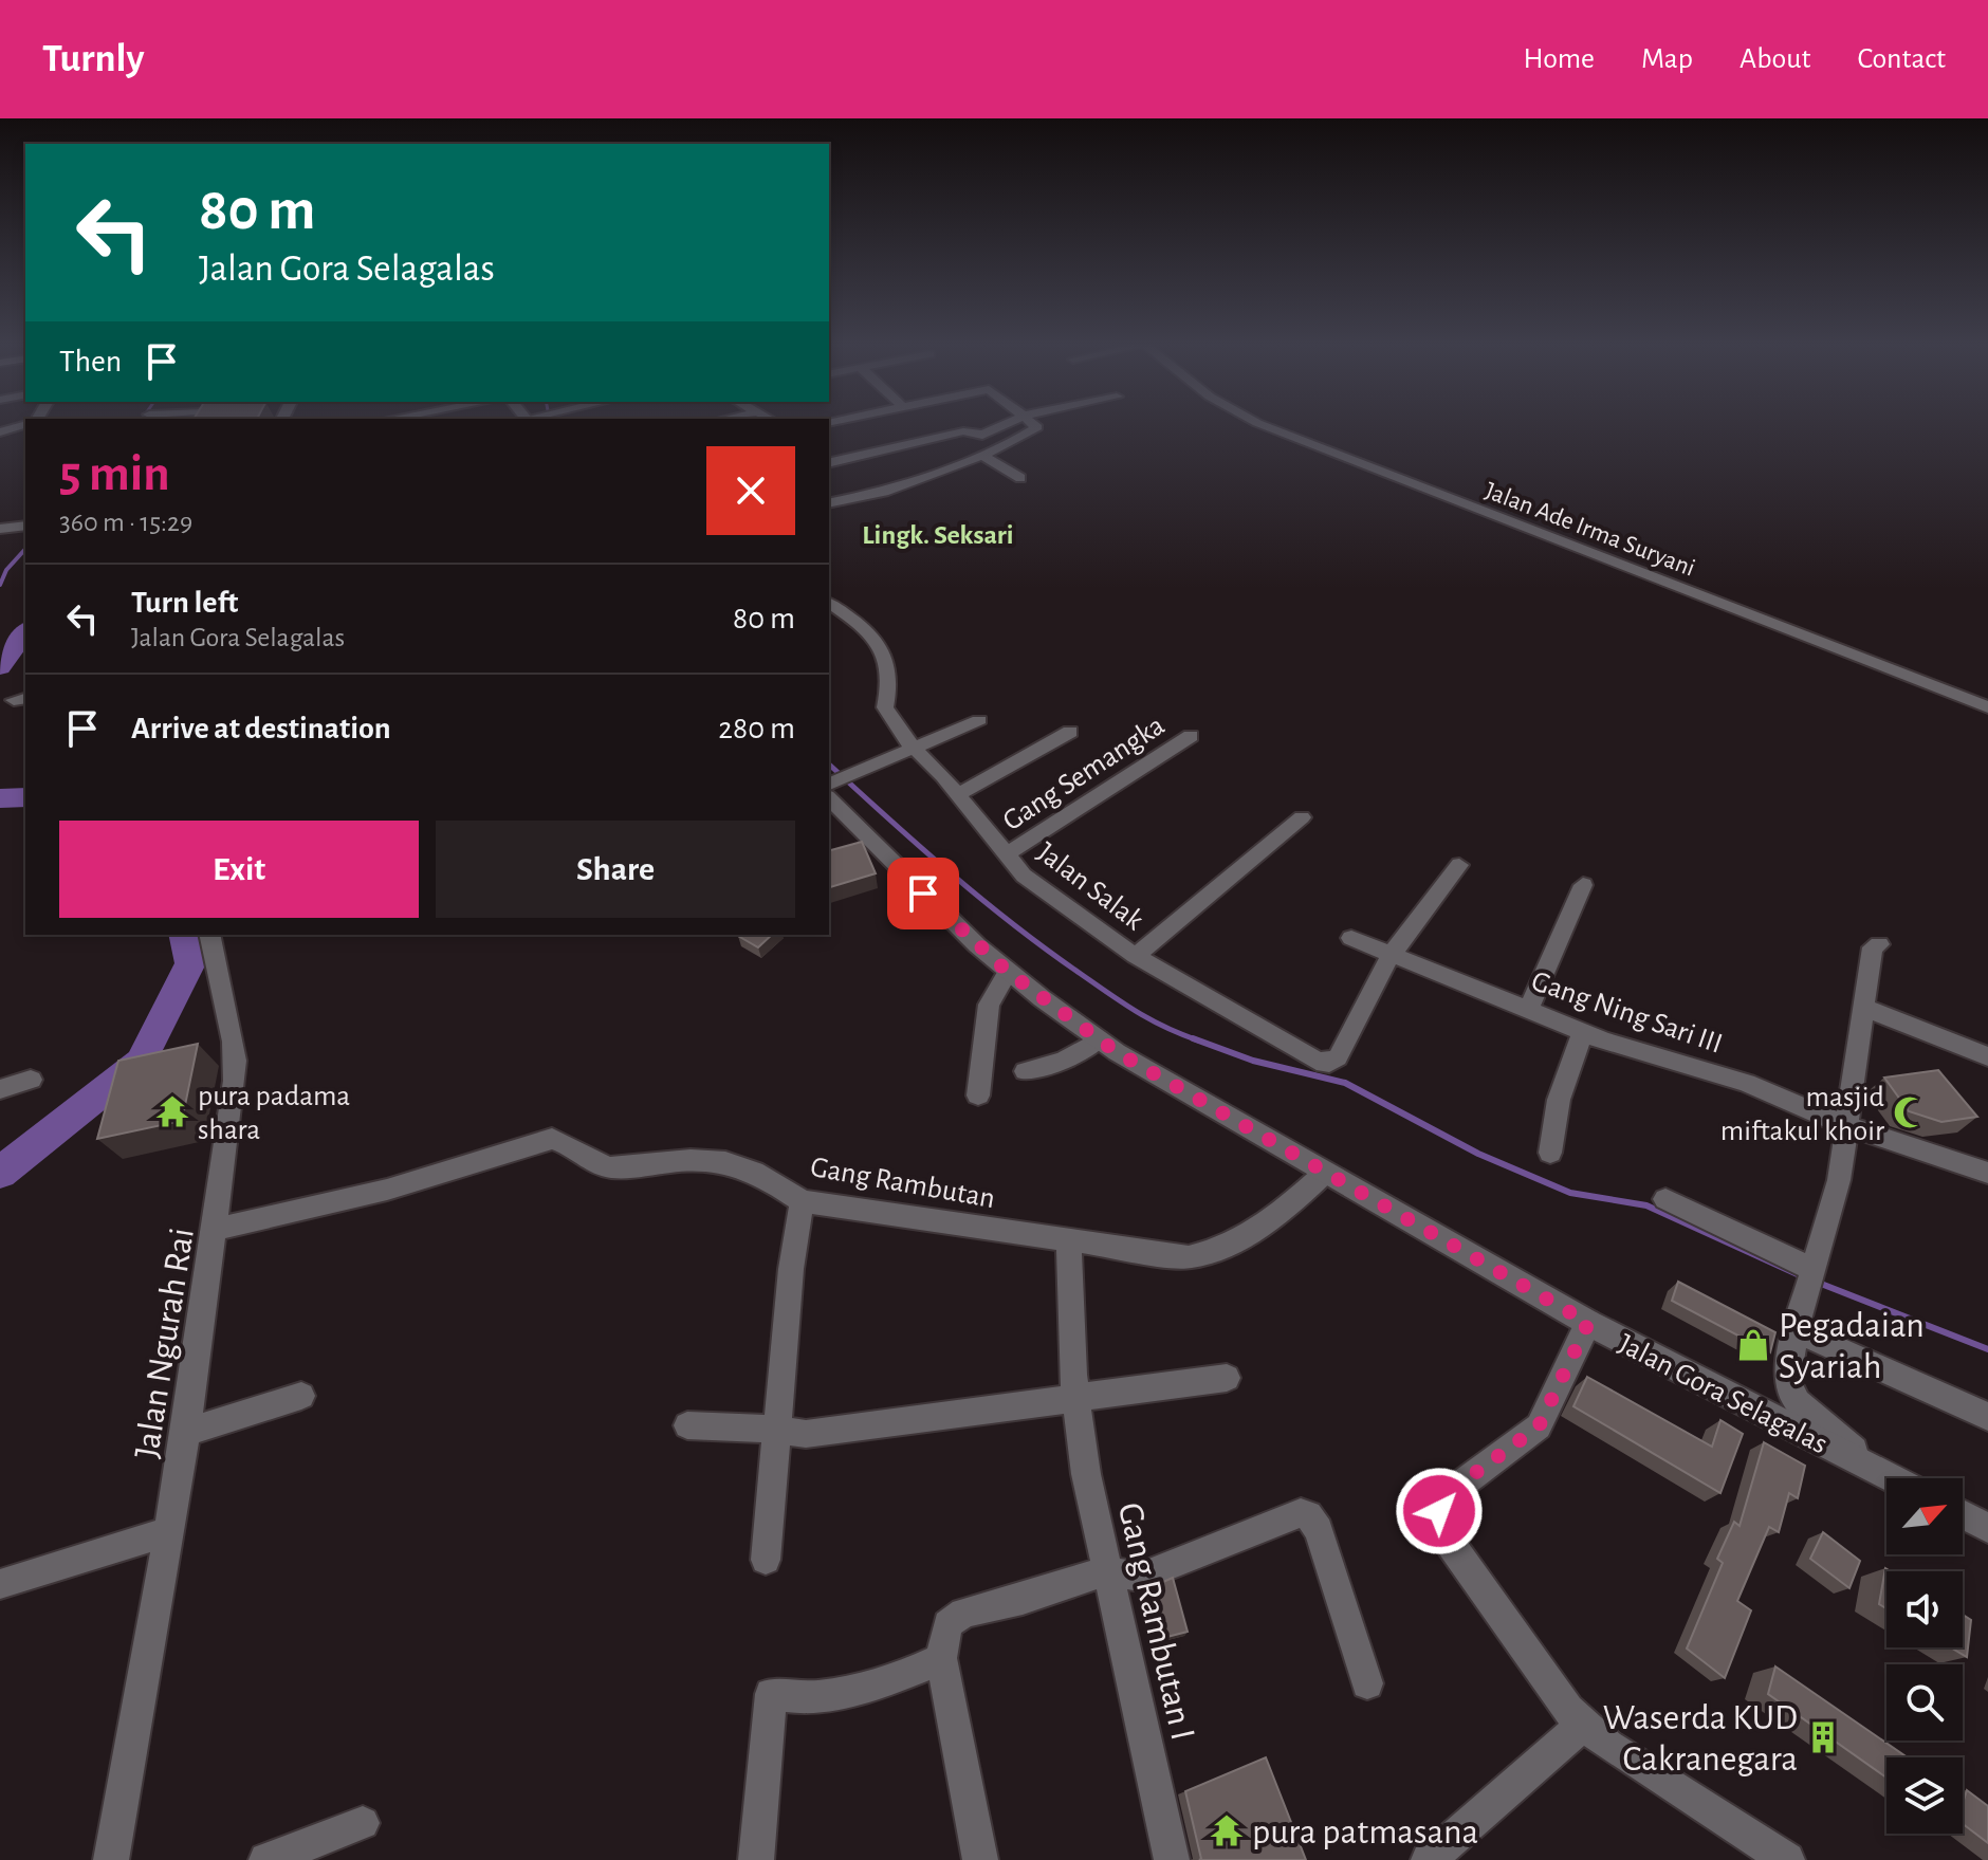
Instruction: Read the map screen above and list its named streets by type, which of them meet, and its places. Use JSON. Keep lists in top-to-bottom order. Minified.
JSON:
{"streets":{"street":["Jalan Ade Irma Suryani","Gang Semangka","Jalan Salak","Gang Ning Sari III","Gang Rambutan","Jalan Ngurah Rai","Jalan Gora Selagalas","Gang Rambutan I"]},"crossings":[["Gang Semangka","Jalan Salak"],["Jalan Salak","Gang Ning Sari III"],["Gang Rambutan","Jalan Ngurah Rai"],["Gang Rambutan","Jalan Gora Selagalas"],["Gang Rambutan","Gang Rambutan I"]],"districts":["Lingk. Seksari"],"places":{"temple":["pura padama shara","pura patmasana"],"mosque":["masjid miftakul khoir"],"shop":["Pegadaian Syariah"],"building":["Waserda KUD Cakranegara"]},"north":"top right","page":{"header":"Turnly","nav":["Home","Map","About","Contact"],"turn":["80 m","Jalan Gora Selagalas"],"then":"Then","heading":["5 min","360 m · 15:29"],"list":[{"name":"Turn left","note":"Jalan Gora Selagalas","value":"80 m"},{"name":"Arrive at destination","value":"280 m"}],"buttons":["Exit","Share"]}}
